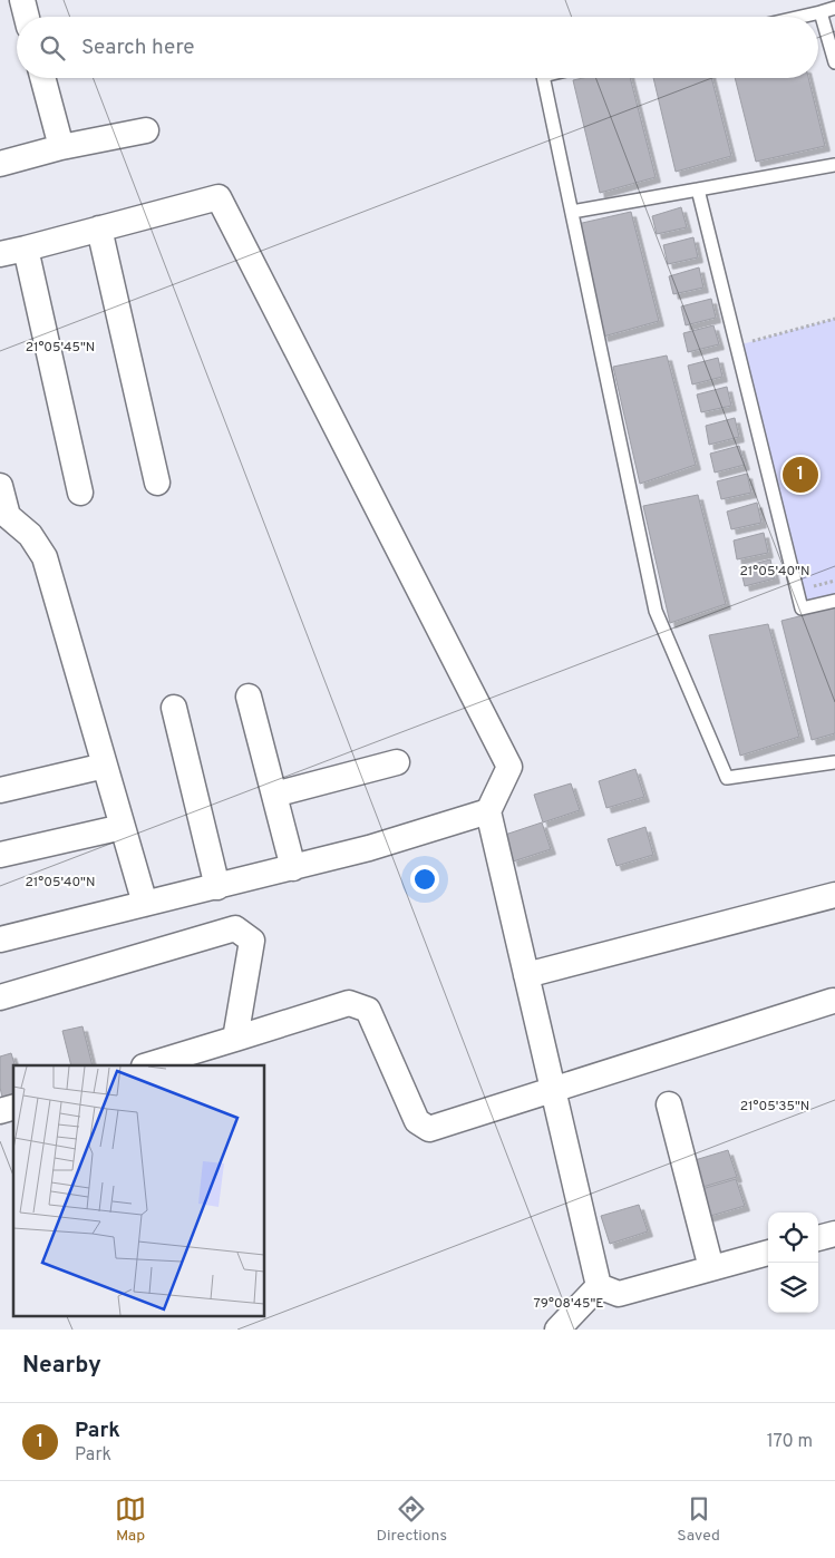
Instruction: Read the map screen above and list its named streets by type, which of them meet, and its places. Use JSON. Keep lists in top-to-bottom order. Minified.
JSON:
{"page":{"search":"Search here","pins":"1","heading":"Nearby","list":[{"mark":"1","name":"Park","note":"Park","value":"170 m"}],"nav":["Map","Directions","Saved"]},"coordinates":["21°05'45\"N","21°05'40\"N","21°05'35\"N","79°08'45\"E"]}
